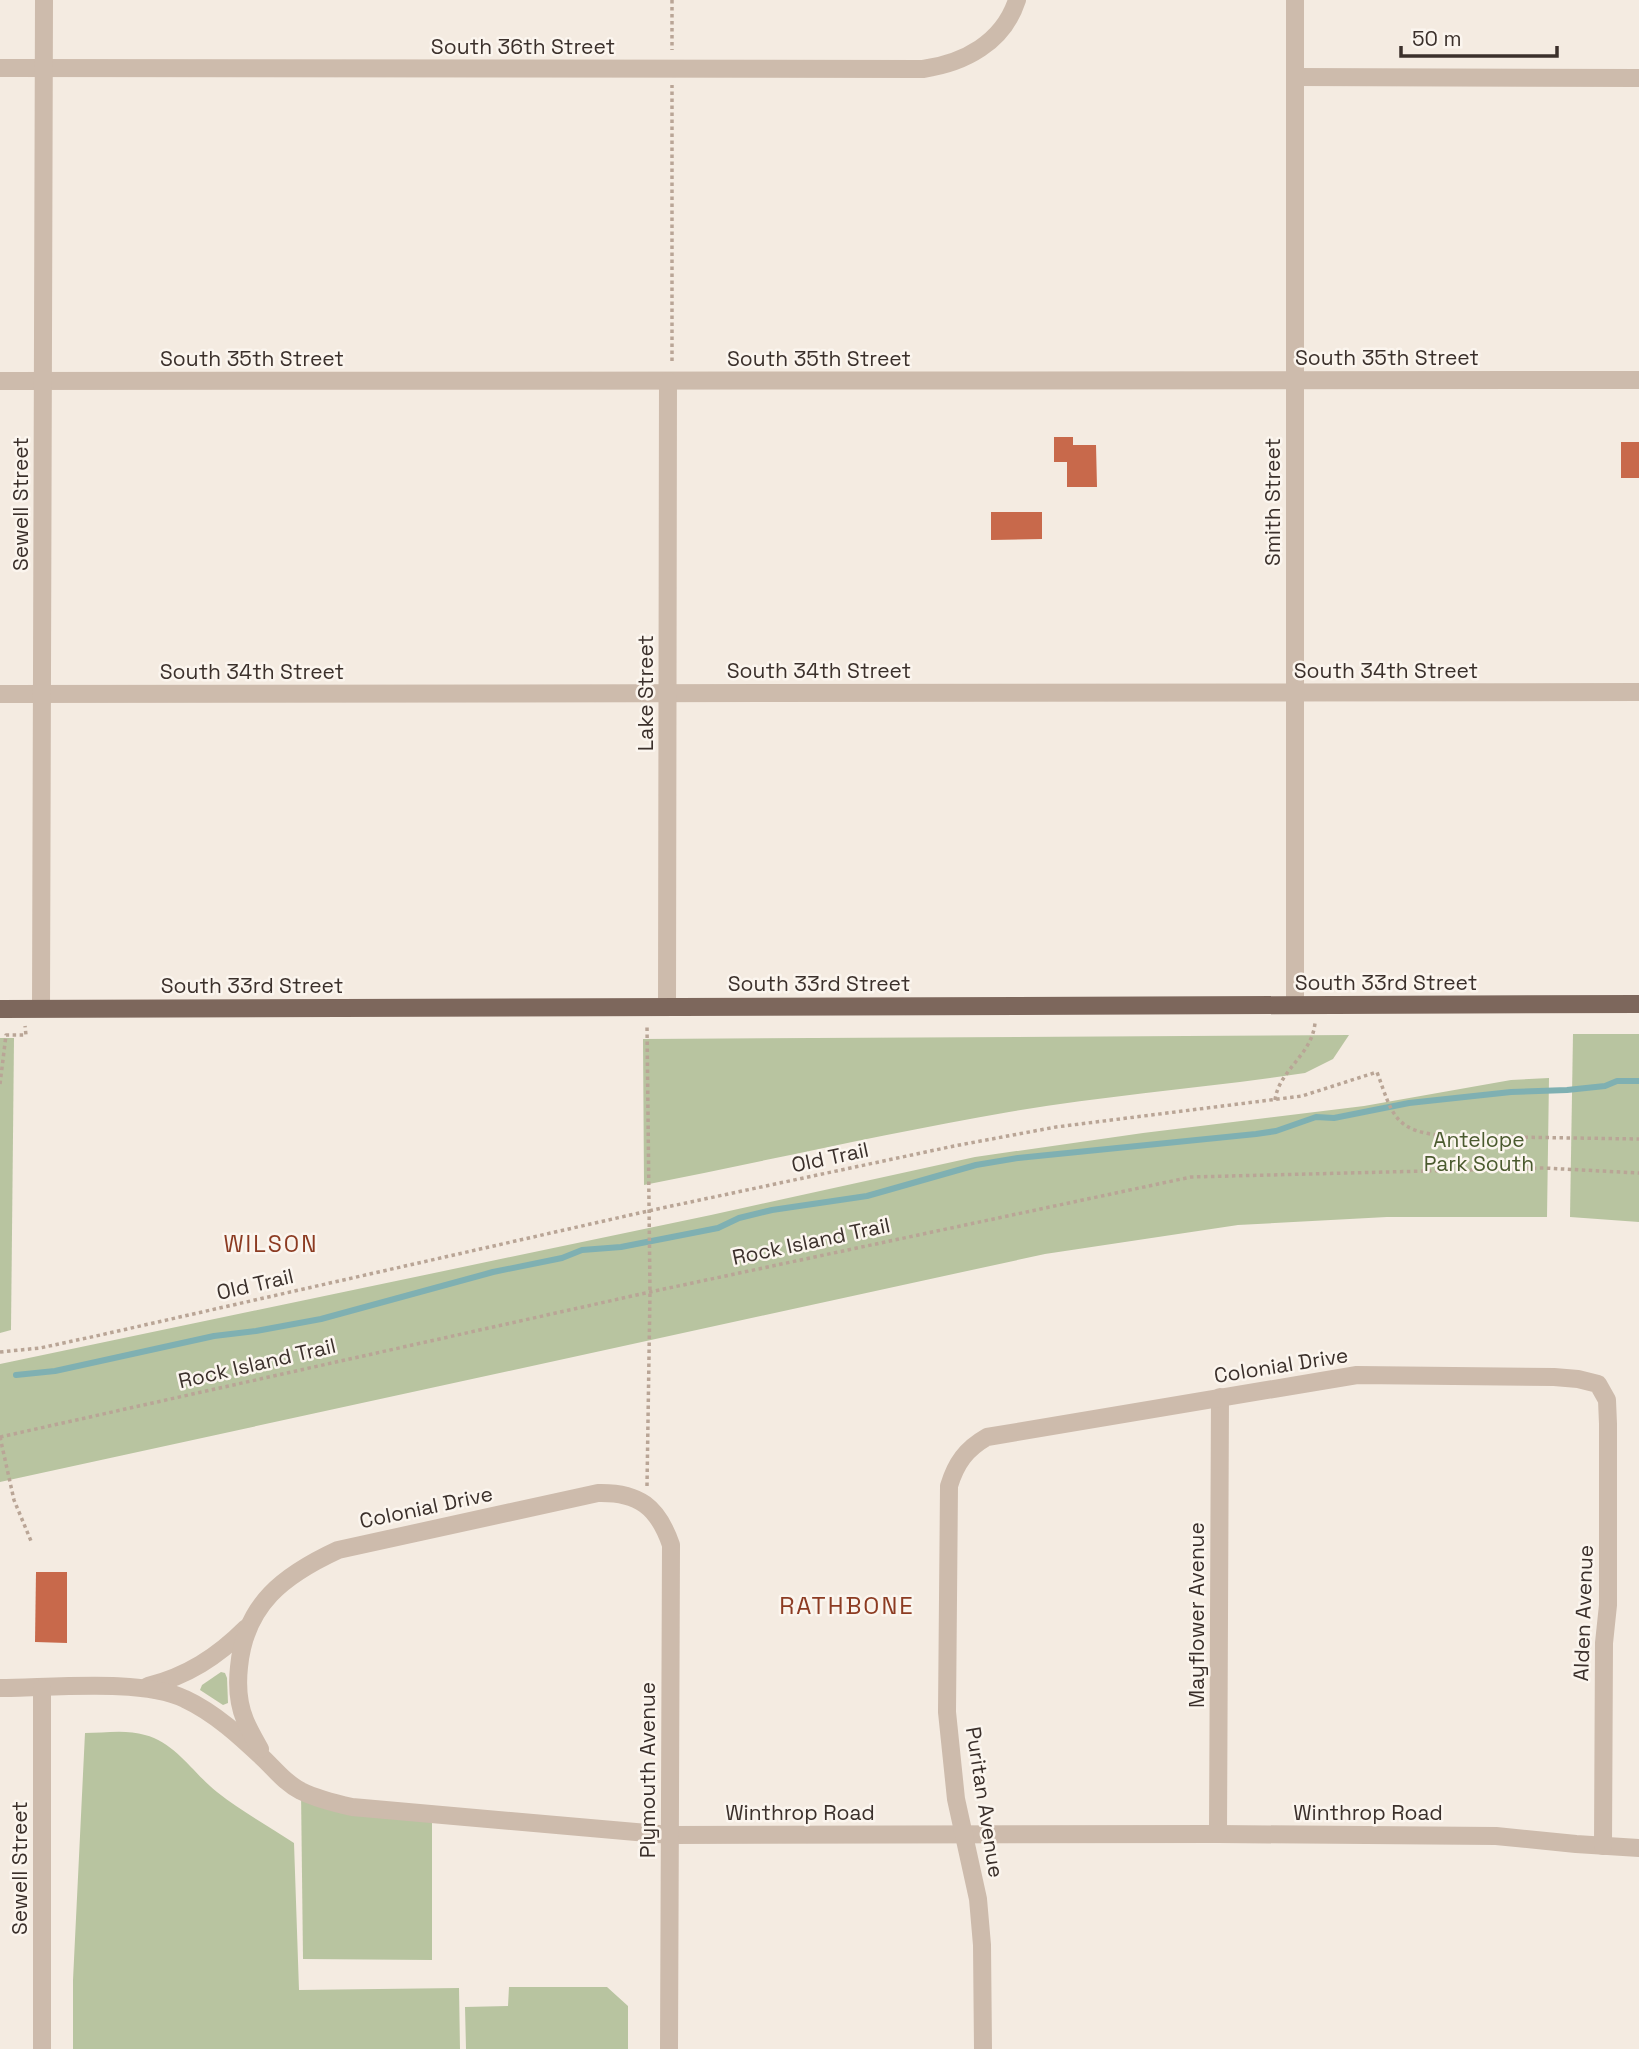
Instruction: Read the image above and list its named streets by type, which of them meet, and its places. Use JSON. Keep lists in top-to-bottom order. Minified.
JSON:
{"streets":{"main road":["South 33rd Street"],"street":["South 36th Street","South 35th Street","Smith Street","Sewell Street","South 34th Street","Lake Street","Colonial Drive","Alden Avenue","Mayflower Avenue","Plymouth Avenue","Puritan Avenue","Winthrop Road"],"path":["Old Trail","Rock Island Trail"]},"crossings":[["South 36th Street","Sewell Street"],["South 35th Street","Smith Street"],["South 35th Street","Sewell Street"],["South 35th Street","Lake Street"],["Smith Street","South 34th Street"],["Smith Street","South 33rd Street"],["Sewell Street","South 34th Street"],["Sewell Street","South 33rd Street"],["Sewell Street","Winthrop Road"],["South 34th Street","Lake Street"],["Lake Street","South 33rd Street"],["Colonial Drive","Alden Avenue"],["Colonial Drive","Mayflower Avenue"],["Colonial Drive","Plymouth Avenue"],["Colonial Drive","Puritan Avenue"],["Colonial Drive","Winthrop Road"],["Alden Avenue","Winthrop Road"],["Mayflower Avenue","Winthrop Road"],["Plymouth Avenue","Winthrop Road"],["Puritan Avenue","Winthrop Road"]],"districts":["WILSON","RATHBONE"],"parks":["Antelope Park South"],"scale_bar":"50 m"}
